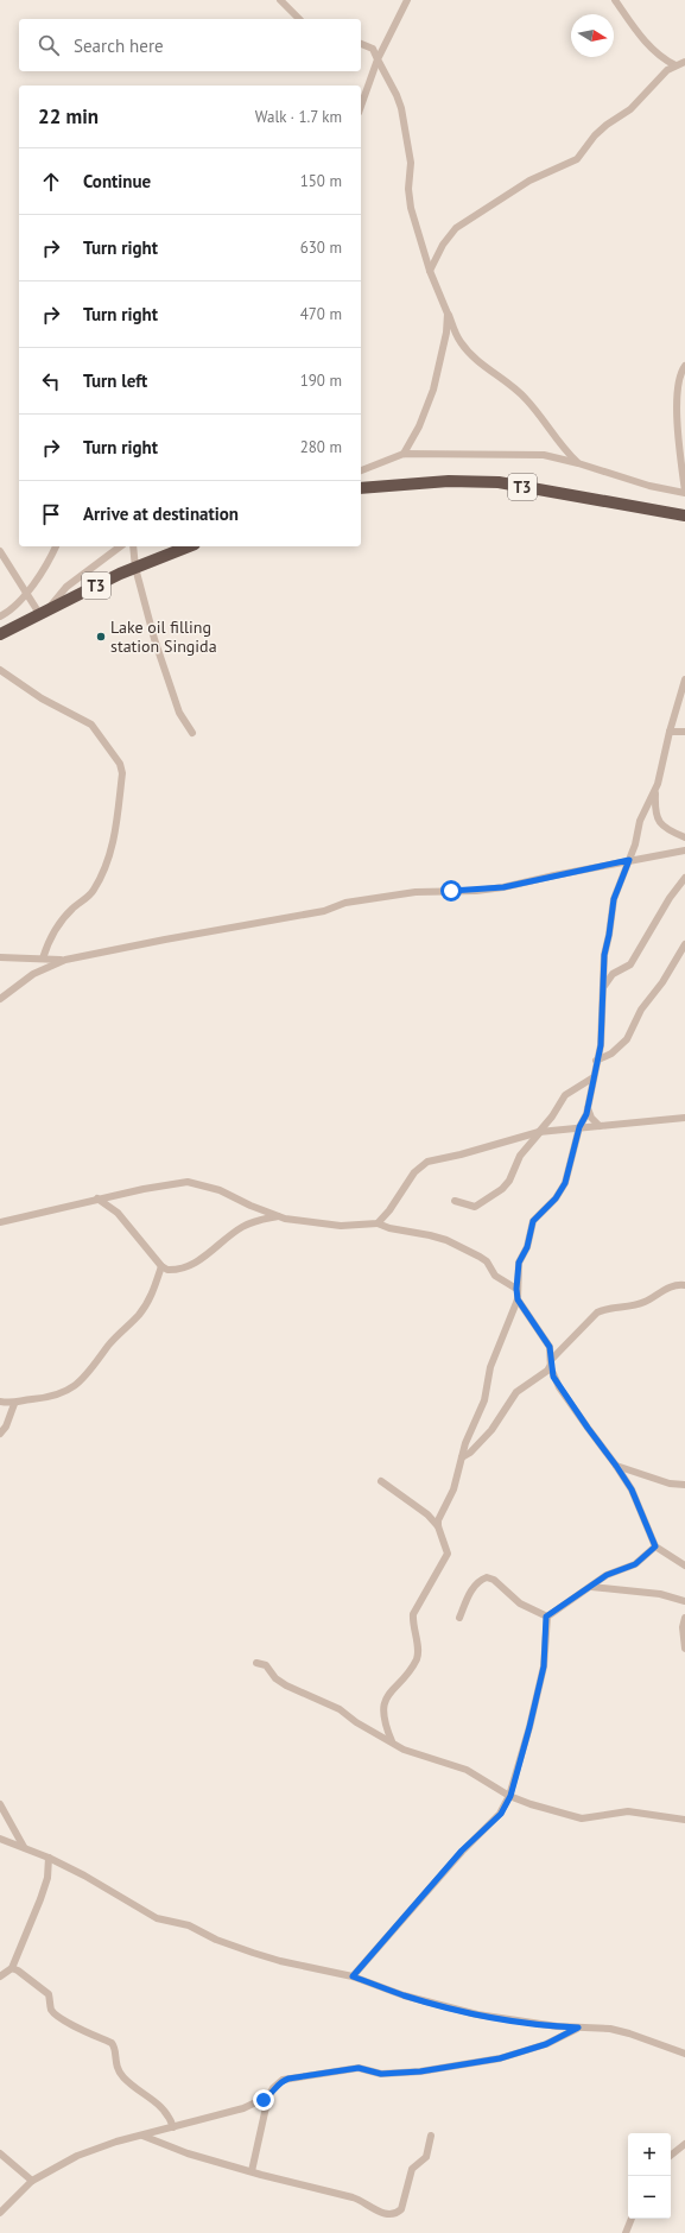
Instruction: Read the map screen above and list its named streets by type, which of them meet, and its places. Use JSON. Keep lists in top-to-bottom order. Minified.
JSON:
{"streets":{"highway":["T3"]},"places":["Lake oil filling station Singida"],"north":"right","page":{"search":"Search here","heading":["22 min","Walk · 1.7 km"],"list":[["Continue","150 m"],["Turn right","630 m"],["Turn right","470 m"],["Turn left","190 m"],["Turn right","280 m"],"Arrive at destination"],"map_buttons":["+","−"]}}
